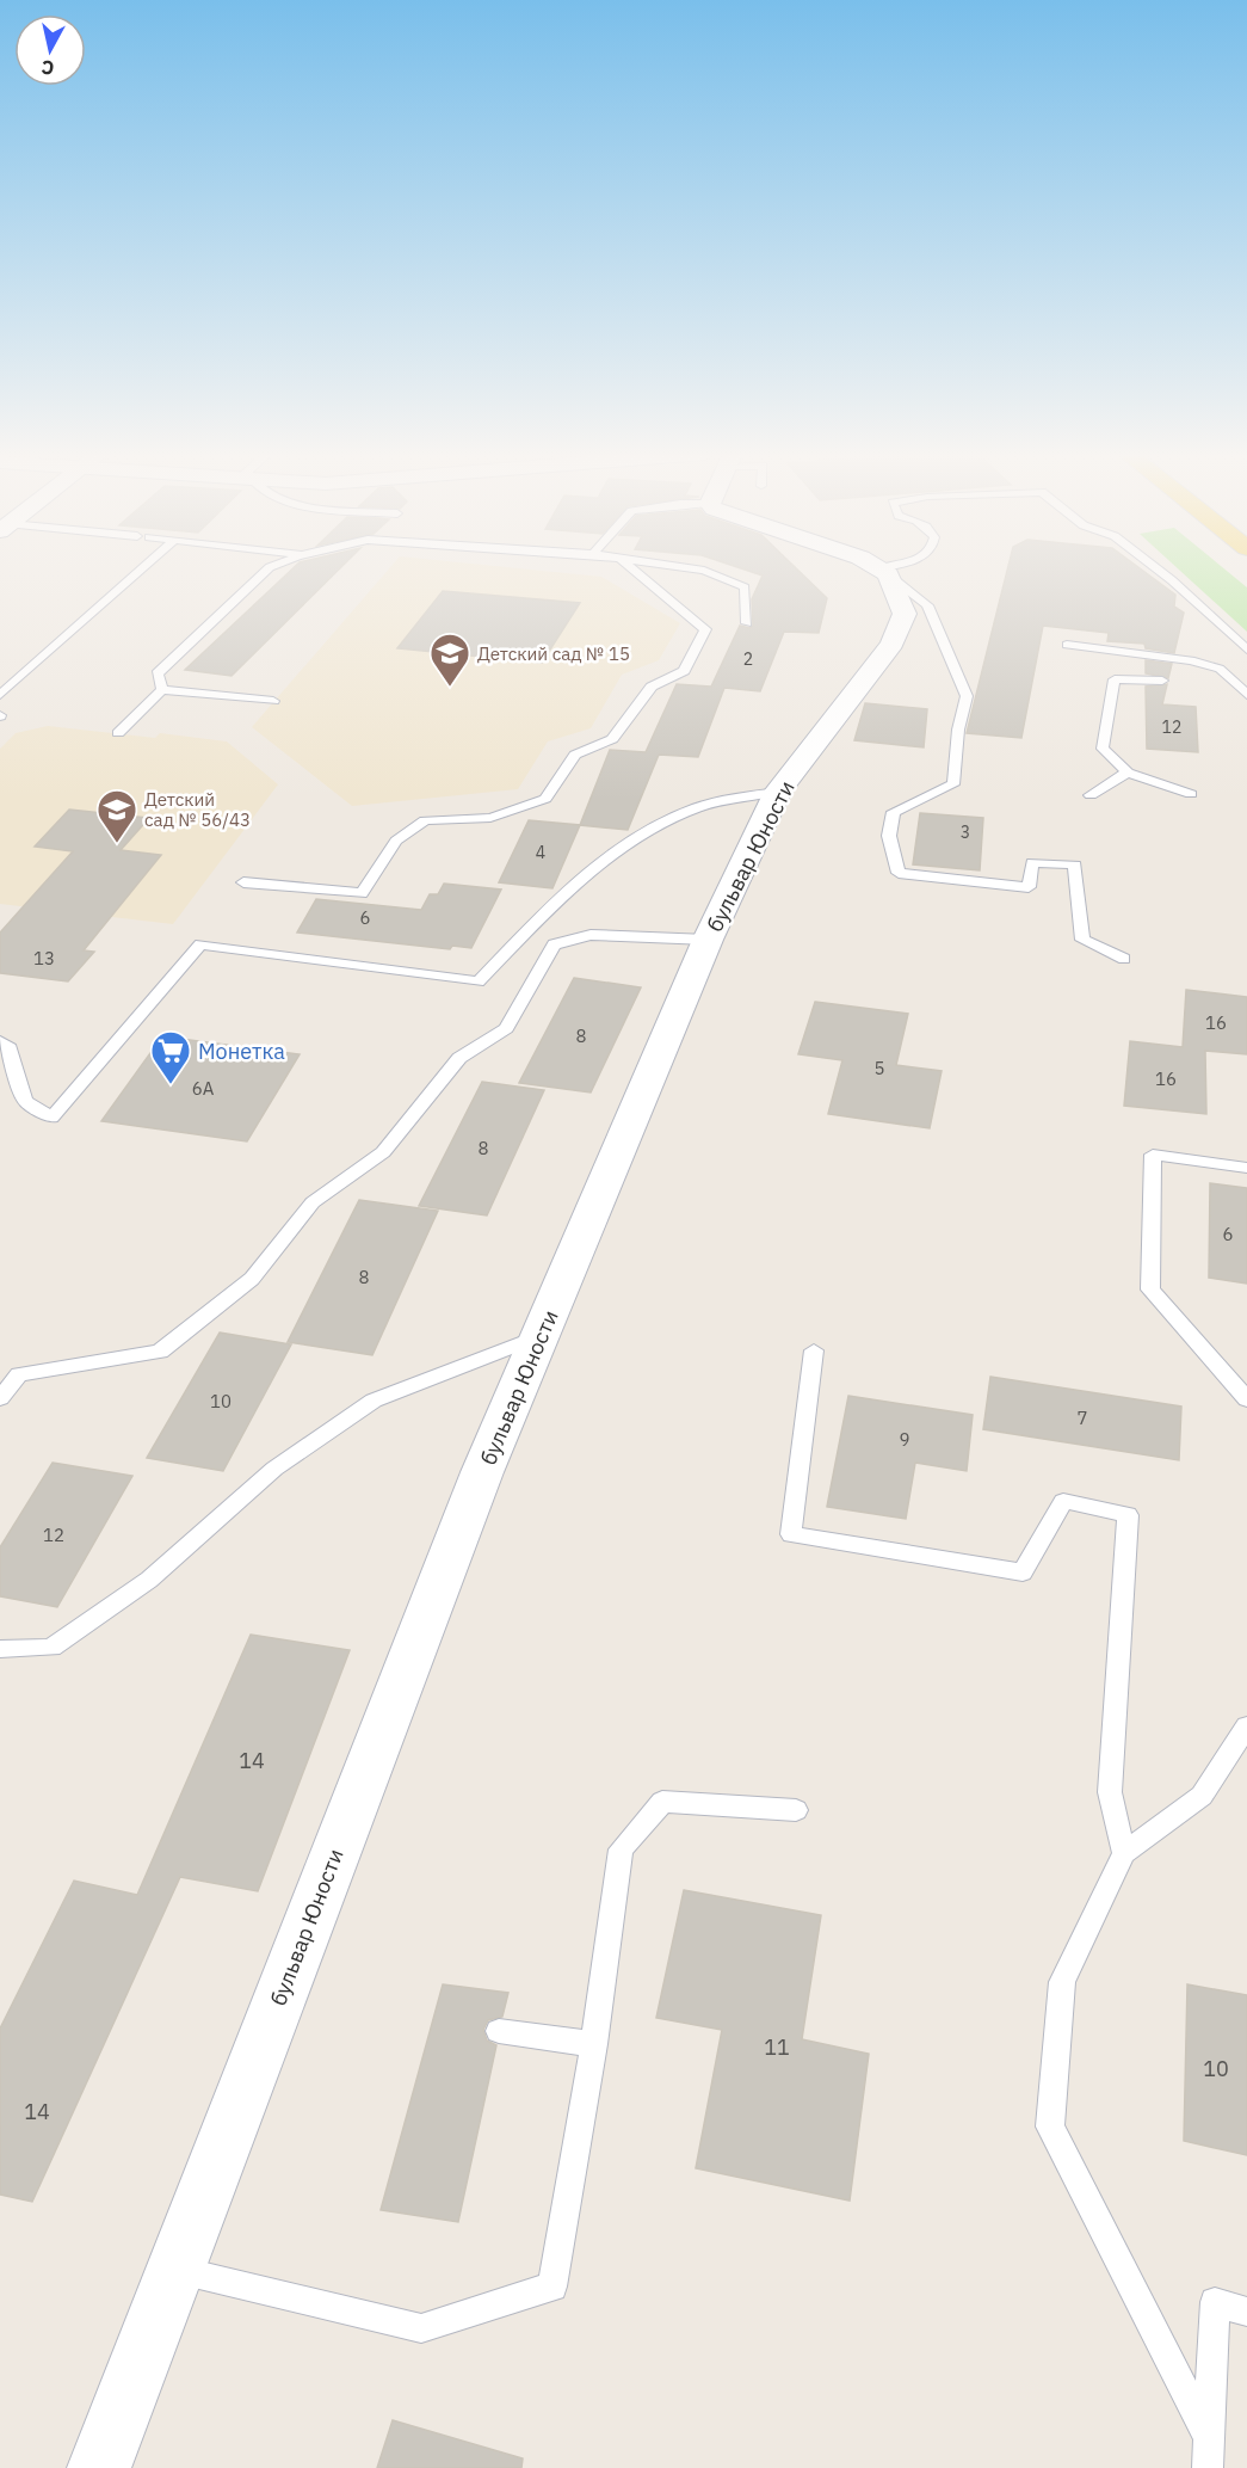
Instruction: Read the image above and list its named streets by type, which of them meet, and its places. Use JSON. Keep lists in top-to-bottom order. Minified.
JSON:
{"streets":{"street":["бульвар Юности"]},"places":{"school or university":["Детский сад № 15","Детский сад № 56/43"],"supermarket":["Монетка"]},"house_numbers":["2","12","3","4","6","13","16","8","5","16","6А","8","6","8","10","7","9","12","14","11","10","14"],"north":"bottom"}
